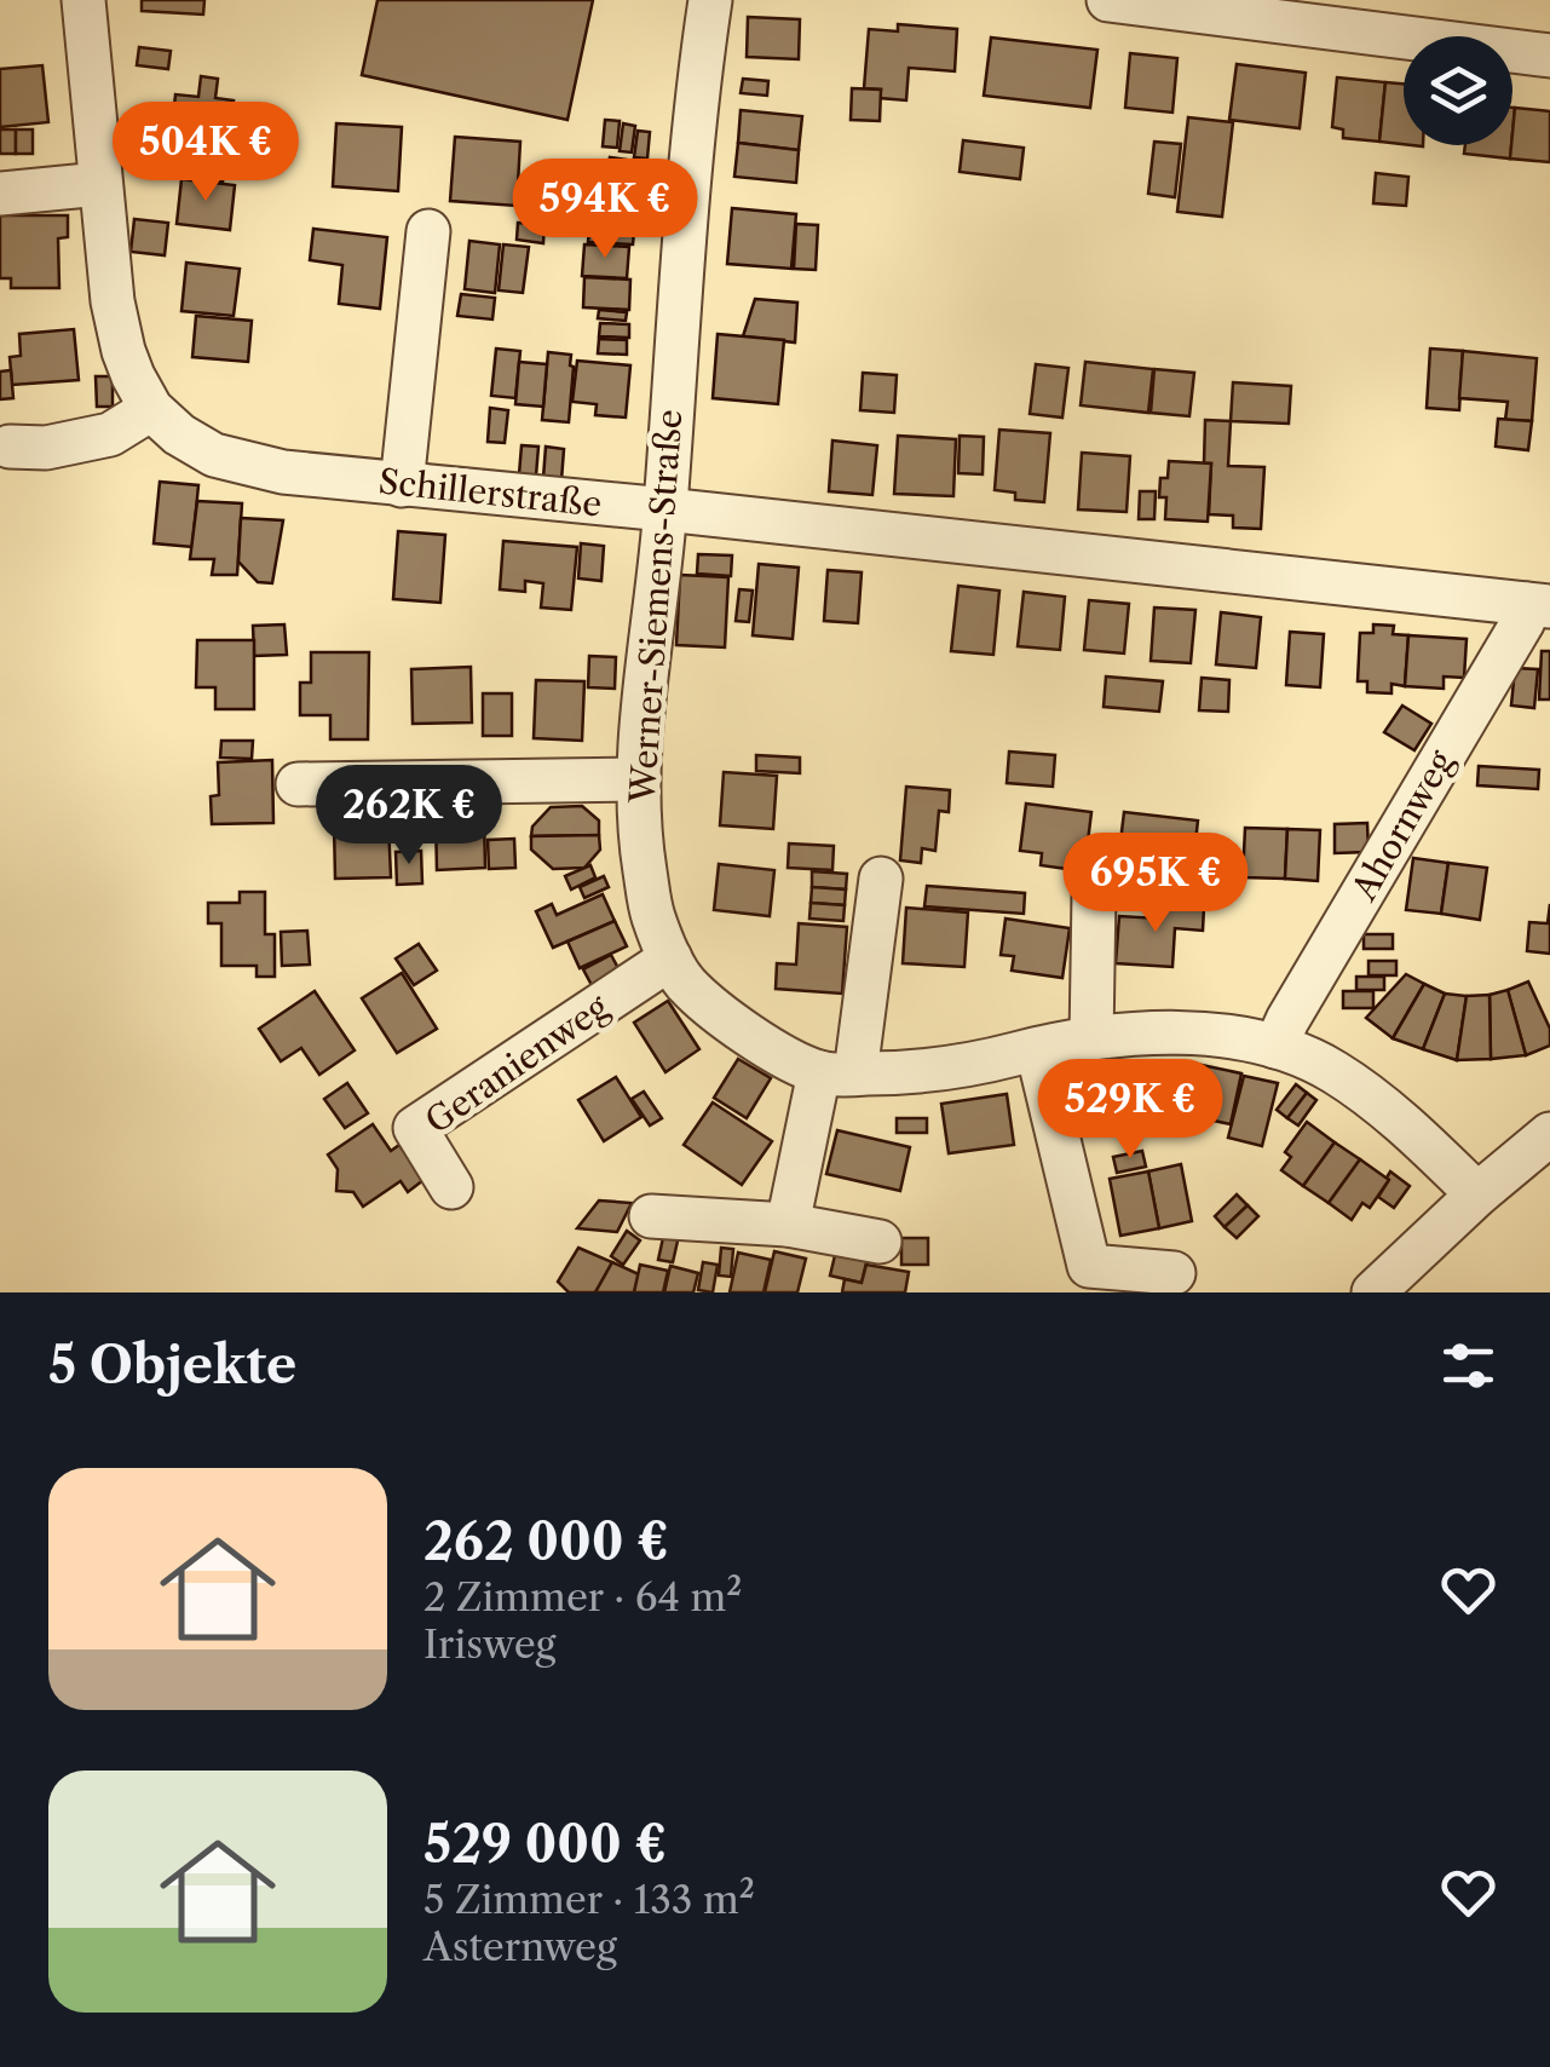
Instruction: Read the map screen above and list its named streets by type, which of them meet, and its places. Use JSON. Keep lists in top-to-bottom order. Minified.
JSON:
{"streets":{"street":["Schillerstraße","Werner-Siemens-Straße","Ahornweg","Geranienweg"]},"crossings":[["Schillerstraße","Werner-Siemens-Straße"],["Schillerstraße","Ahornweg"],["Werner-Siemens-Straße","Ahornweg"],["Werner-Siemens-Straße","Geranienweg"]],"page":{"price":["504K €","594K €","262K €","695K €","529K €"],"heading":"5 Objekte","list":[{"name":"262 000 €","note":"2 Zimmer · 64 m² · Irisweg"},{"name":"529 000 €","note":"5 Zimmer · 133 m² · Asternweg"}]}}
